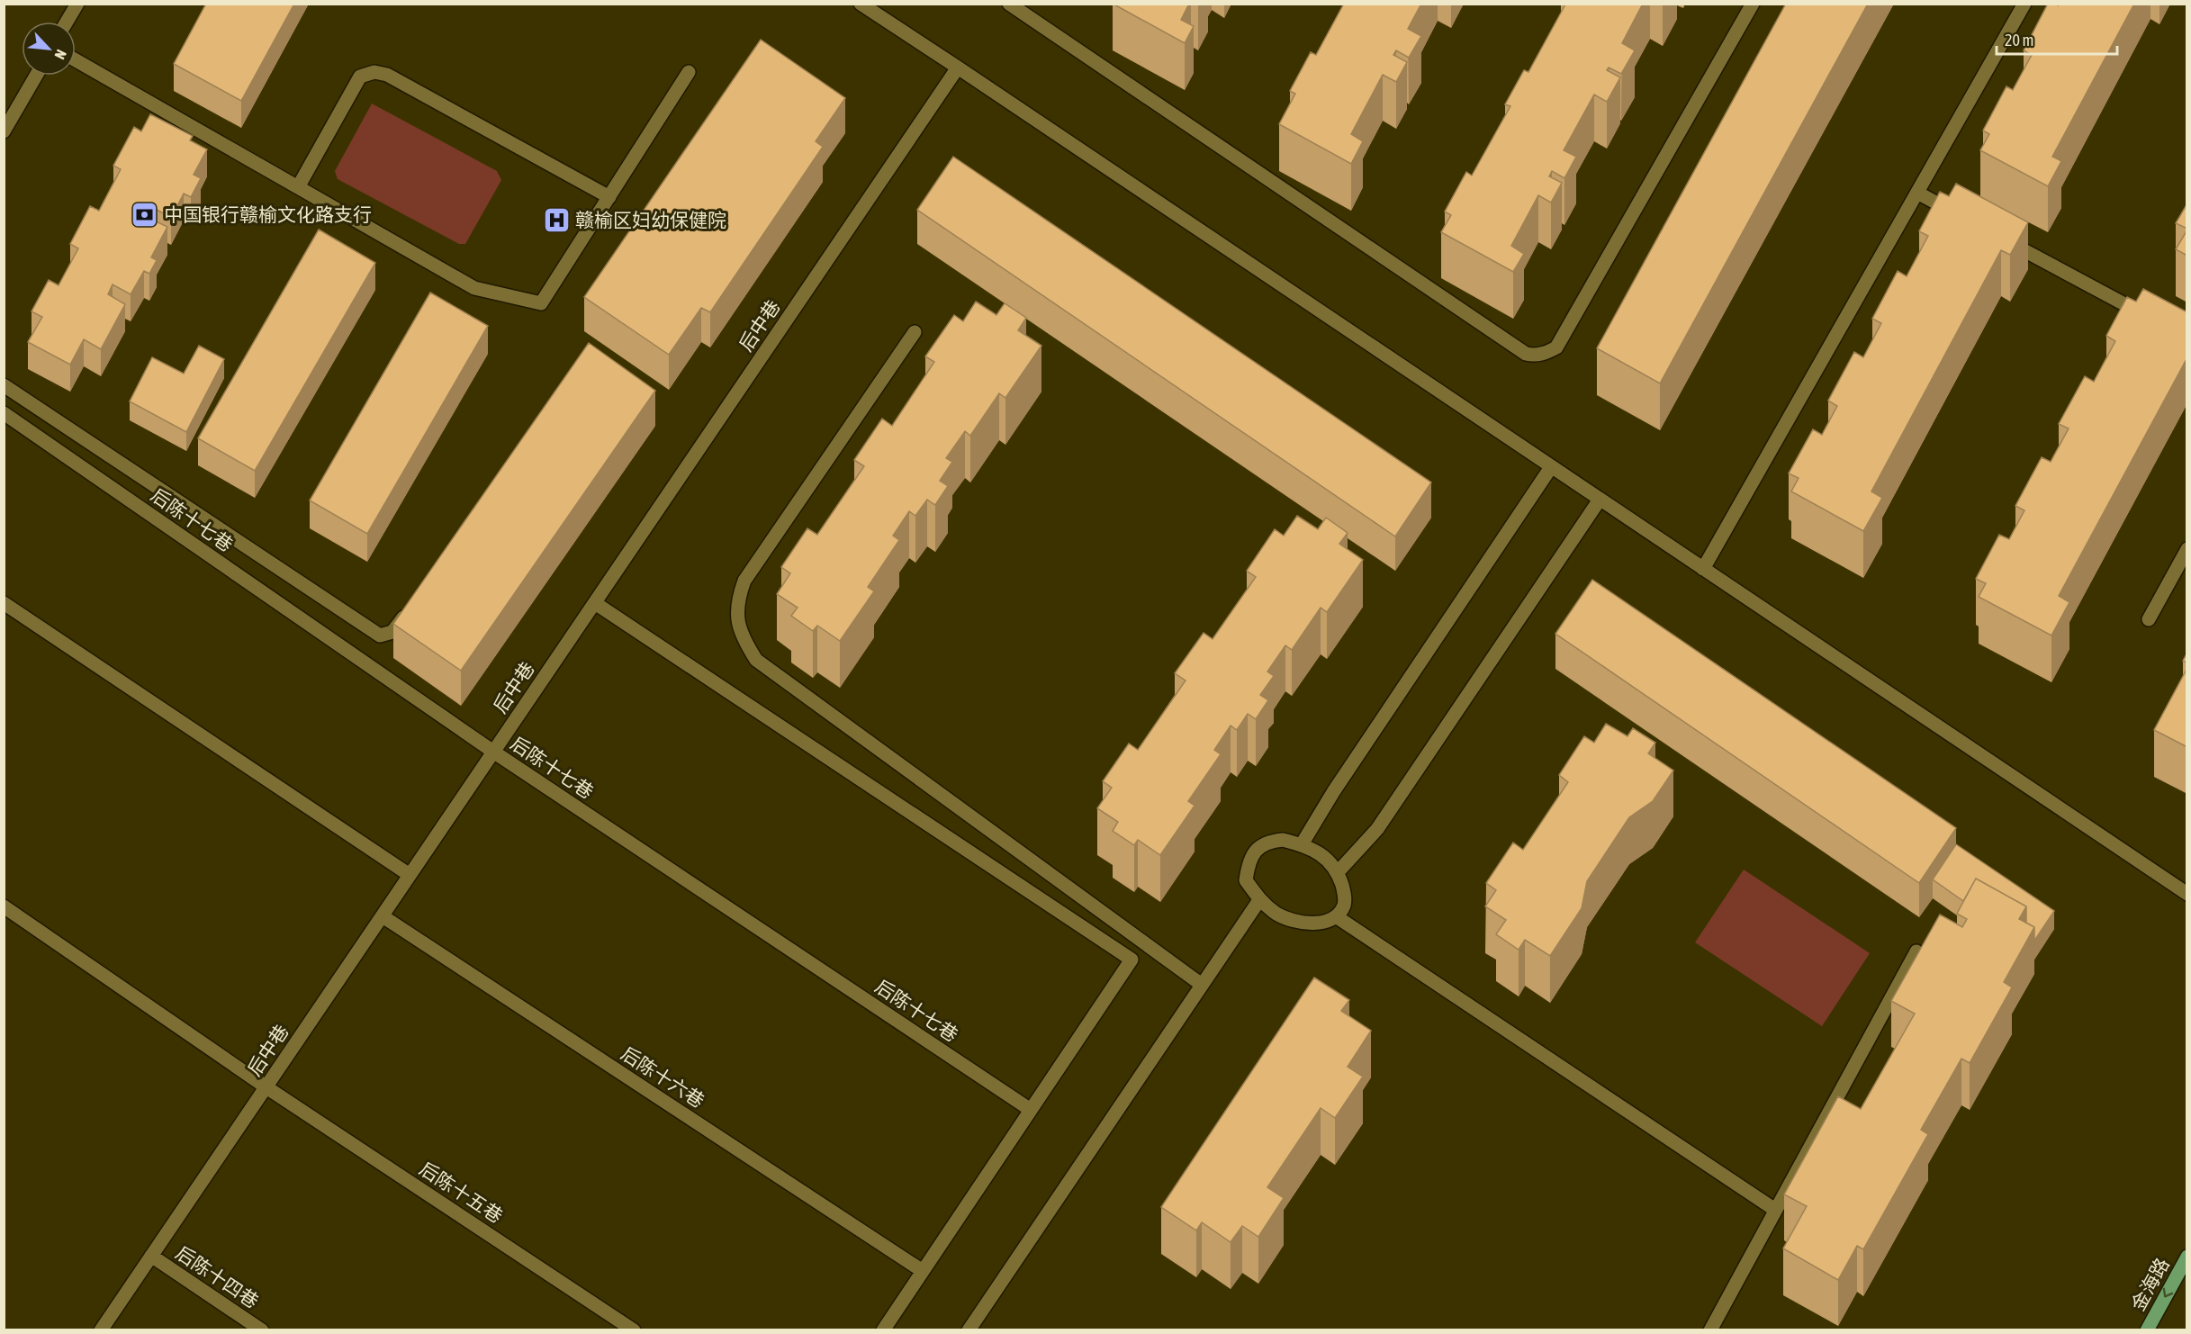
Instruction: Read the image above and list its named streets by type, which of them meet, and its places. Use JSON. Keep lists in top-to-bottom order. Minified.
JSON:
{"streets":{"main road":["金海路"],"street":["后中巷","后陈十七巷","后陈十六巷","后陈十五巷","后陈十四巷"]},"crossings":[["后中巷","后陈十七巷"],["后中巷","后陈十六巷"],["后中巷","后陈十五巷"],["后中巷","后陈十四巷"]],"one_way":["金海路"],"places":{"bank":["中国银行赣榆文化路支行"],"hospital":["赣榆区妇幼保健院"]},"scale_bar":"20 m","north":"bottom right"}
